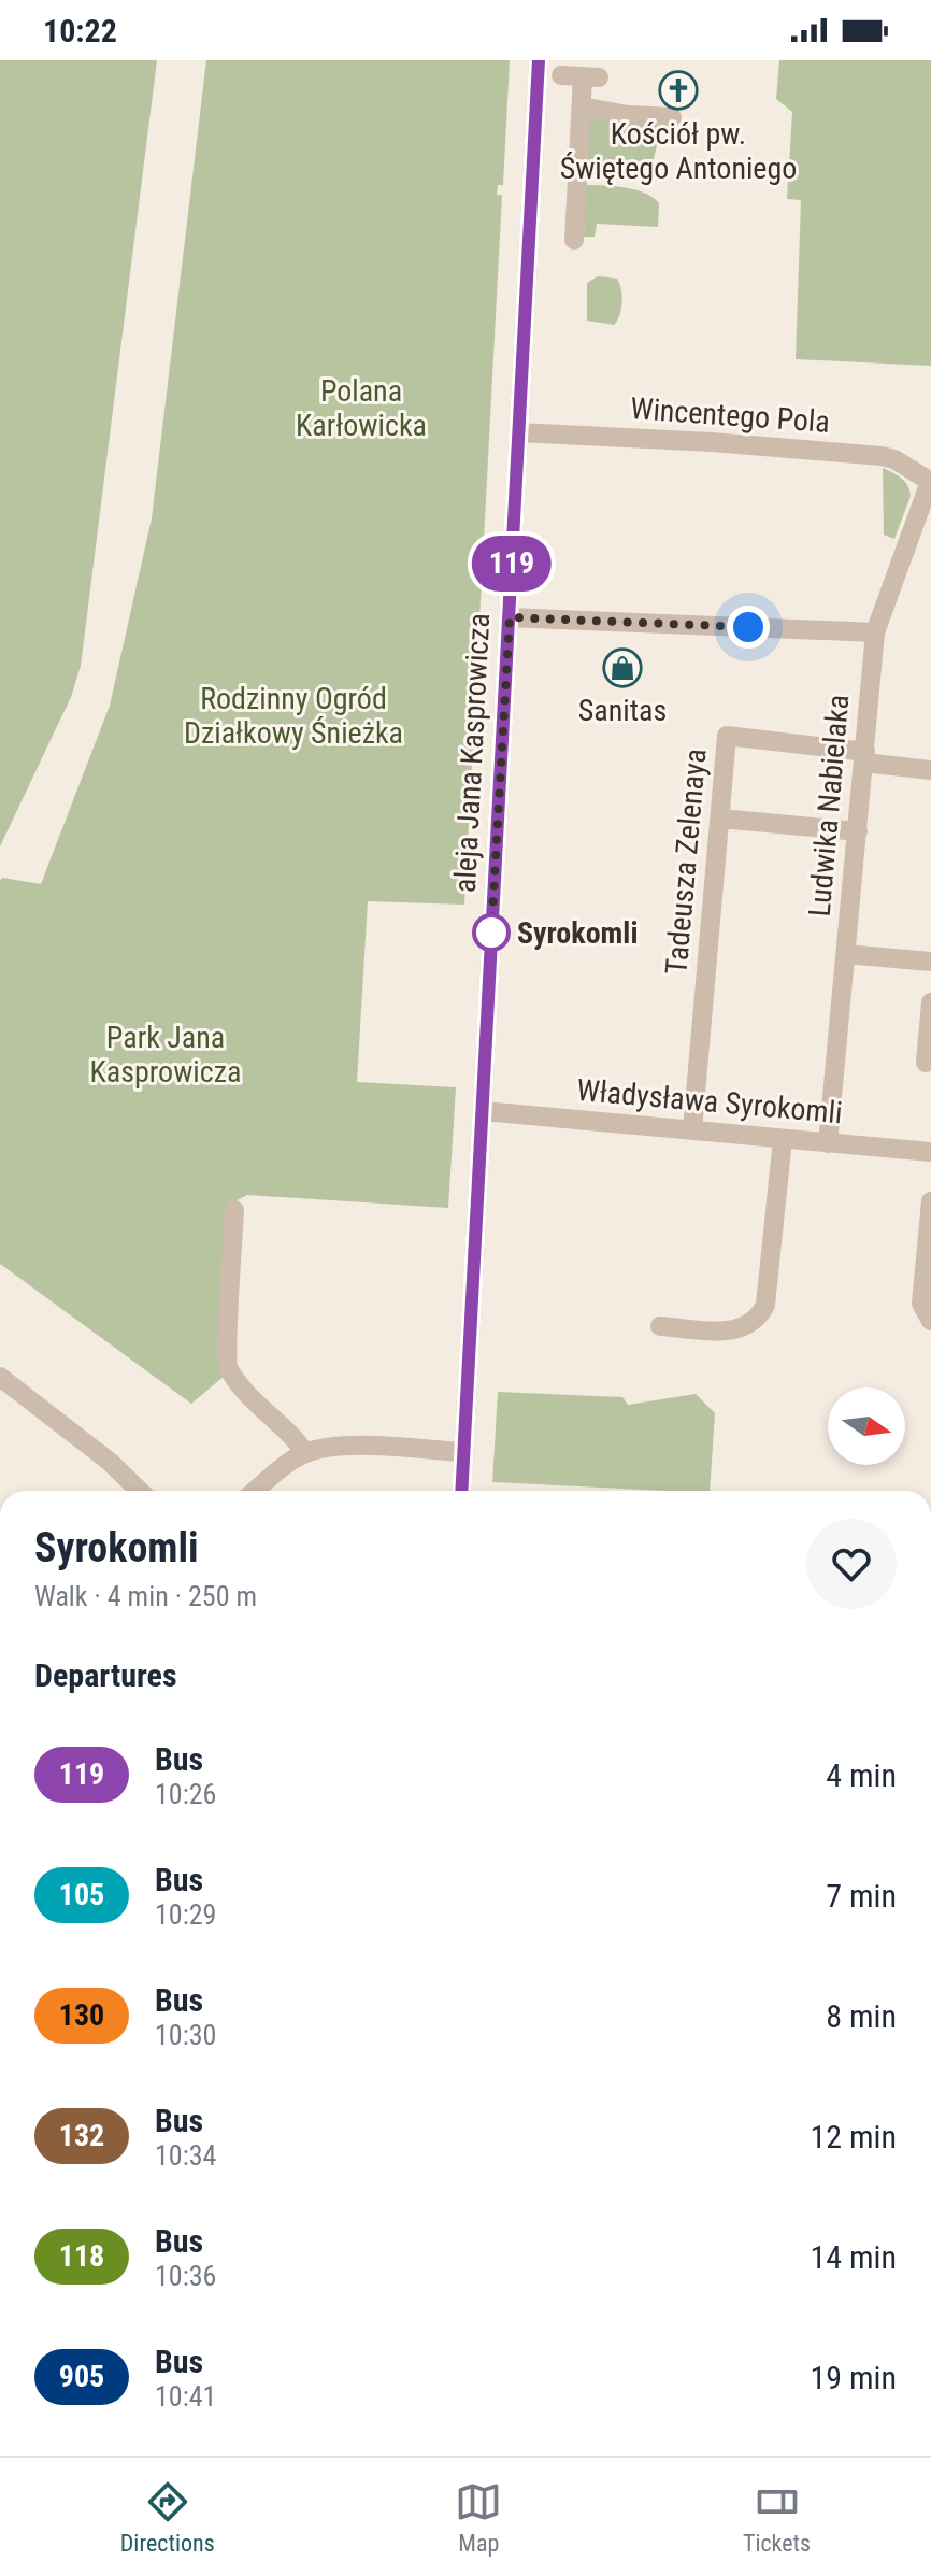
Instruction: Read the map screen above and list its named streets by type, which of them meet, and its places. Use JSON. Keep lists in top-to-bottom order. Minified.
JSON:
{"streets":{"street":["Wincentego Pola","aleja Jana Kasprowicza","Ludwika Nabielaka","Tadeusza Zelenaya","Władysława Syrokomli"]},"crossings":[["Wincentego Pola","aleja Jana Kasprowicza"],["Wincentego Pola","Ludwika Nabielaka"],["aleja Jana Kasprowicza","Władysława Syrokomli"],["Ludwika Nabielaka","Tadeusza Zelenaya"],["Ludwika Nabielaka","Władysława Syrokomli"],["Tadeusza Zelenaya","Władysława Syrokomli"]],"parks":["Polana Karłowicka","Rodzinny Ogród Działkowy Śnieżka","Park Jana Kasprowicza"],"places":{"church":["Kościół pw. Świętego Antoniego"],"shop":["Sanitas"],"other":["Syrokomli"]},"lines":["bus line 119"],"north":"right","page":{"status":"10:22","on_map":"119","heading":[["Syrokomli","Walk · 4 min · 250 m"],"Departures"],"list":[{"mark":"119","name":"Bus","note":"10:26","value":"4 min"},{"mark":"105","name":"Bus","note":"10:29","value":"7 min"},{"mark":"130","name":"Bus","note":"10:30","value":"8 min"},{"mark":"132","name":"Bus","note":"10:34","value":"12 min"},{"mark":"118","name":"Bus","note":"10:36","value":"14 min"},{"mark":"905","name":"Bus","note":"10:41","value":"19 min"}],"tabs":["Directions","Map","Tickets"]}}
